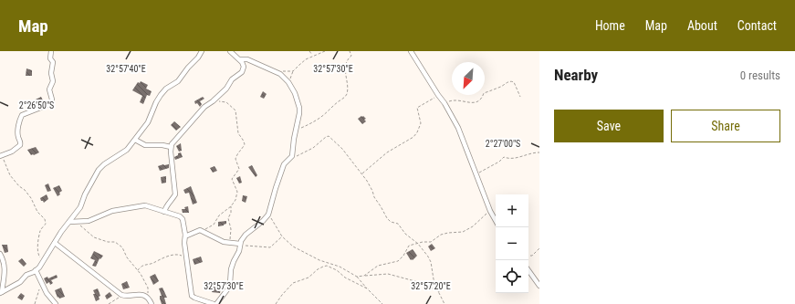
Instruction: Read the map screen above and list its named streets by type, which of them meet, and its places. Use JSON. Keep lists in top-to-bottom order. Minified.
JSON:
{"north":"bottom left","page":{"header":"Map","nav":["Home","Map","About","Contact"],"heading":["Nearby","0 results"],"buttons":["Save","Share"],"map_buttons":["+","−"]},"coordinates":["32°57'40\"E","32°57'30\"E","2°26'50\"S","2°27'00\"S","32°57'20\"E"]}
